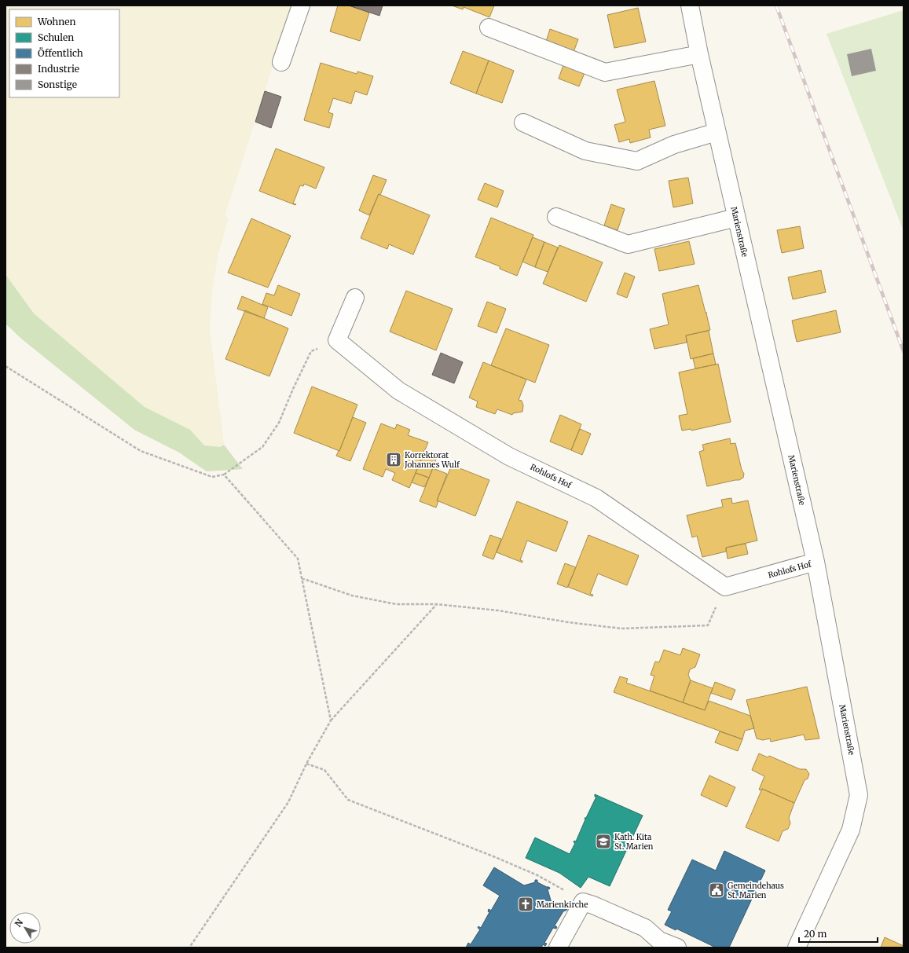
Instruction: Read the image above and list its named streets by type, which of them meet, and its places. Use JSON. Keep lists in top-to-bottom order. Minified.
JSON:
{"streets":{"street":["Marienstraße","Rohlofs Hof"]},"crossings":[["Marienstraße","Rohlofs Hof"]],"places":{"building":["Korrektorat Johannes Wulf"],"school or university":["Kath. Kita St. Marien"],"public building":["Gemeindehaus St. Marien"],"church":["Marienkirche"]},"legend":["Wohnen","Schulen","Öffentlich","Industrie","Sonstige"],"scale_bar":"20 m","north":"top left"}
